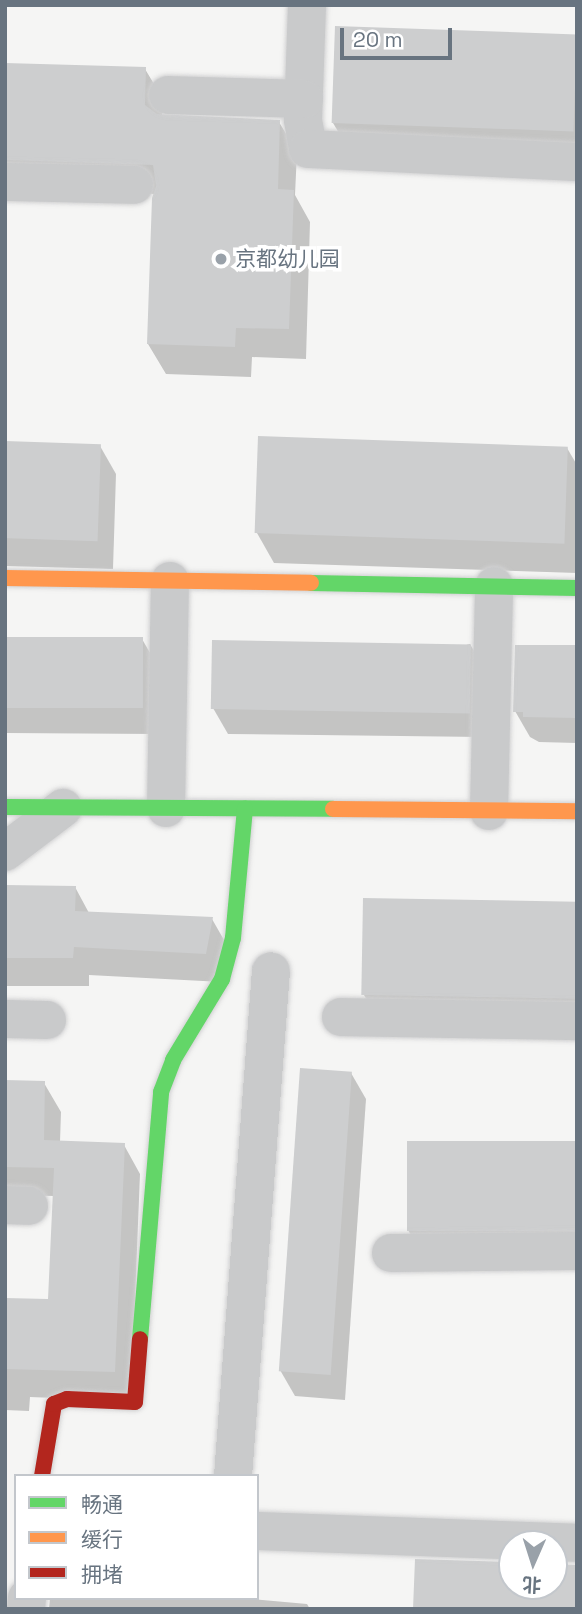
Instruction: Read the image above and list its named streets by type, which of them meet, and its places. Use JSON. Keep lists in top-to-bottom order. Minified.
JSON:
{"places":["京都幼儿园"],"legend":["畅通","缓行","拥堵"],"scale_bar":"20 m","north":"bottom"}
